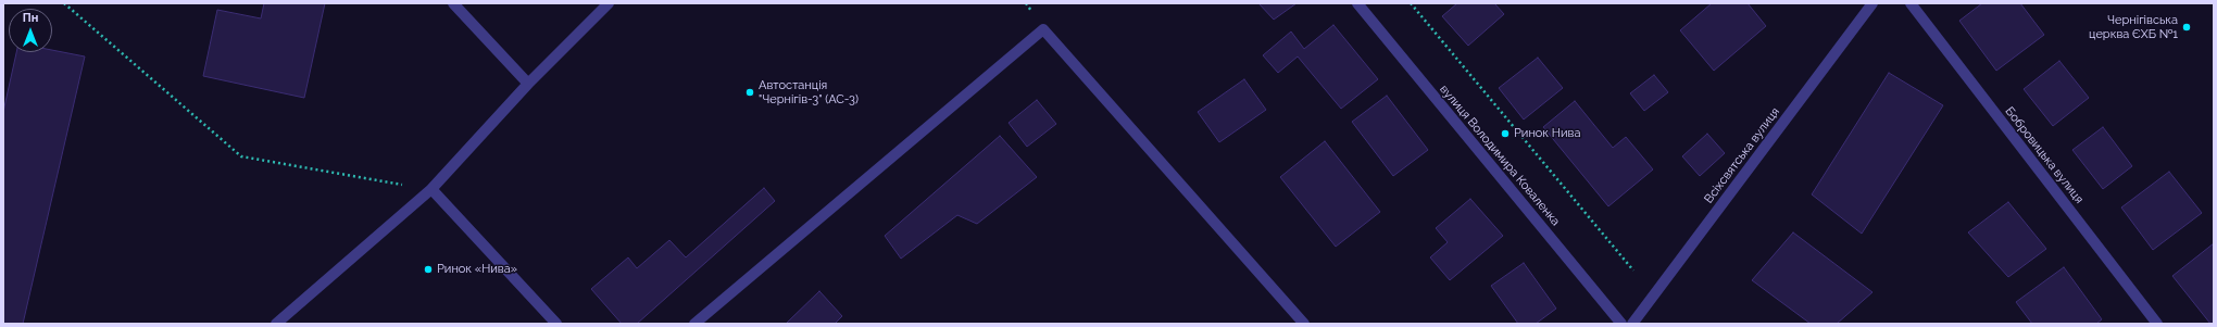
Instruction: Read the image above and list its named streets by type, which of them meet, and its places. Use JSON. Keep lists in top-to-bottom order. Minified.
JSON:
{"streets":{"street":["вулиця Володимира Коваленка","Всіхсвятська вулиця","Бобровицька вулиця"]},"places":["Чернігівська церква ЄХБ №1","Автостанція \"Чернігів-3\" (АС-3)","Ринок Нива","Ринок «Нива»"],"north":"top"}
